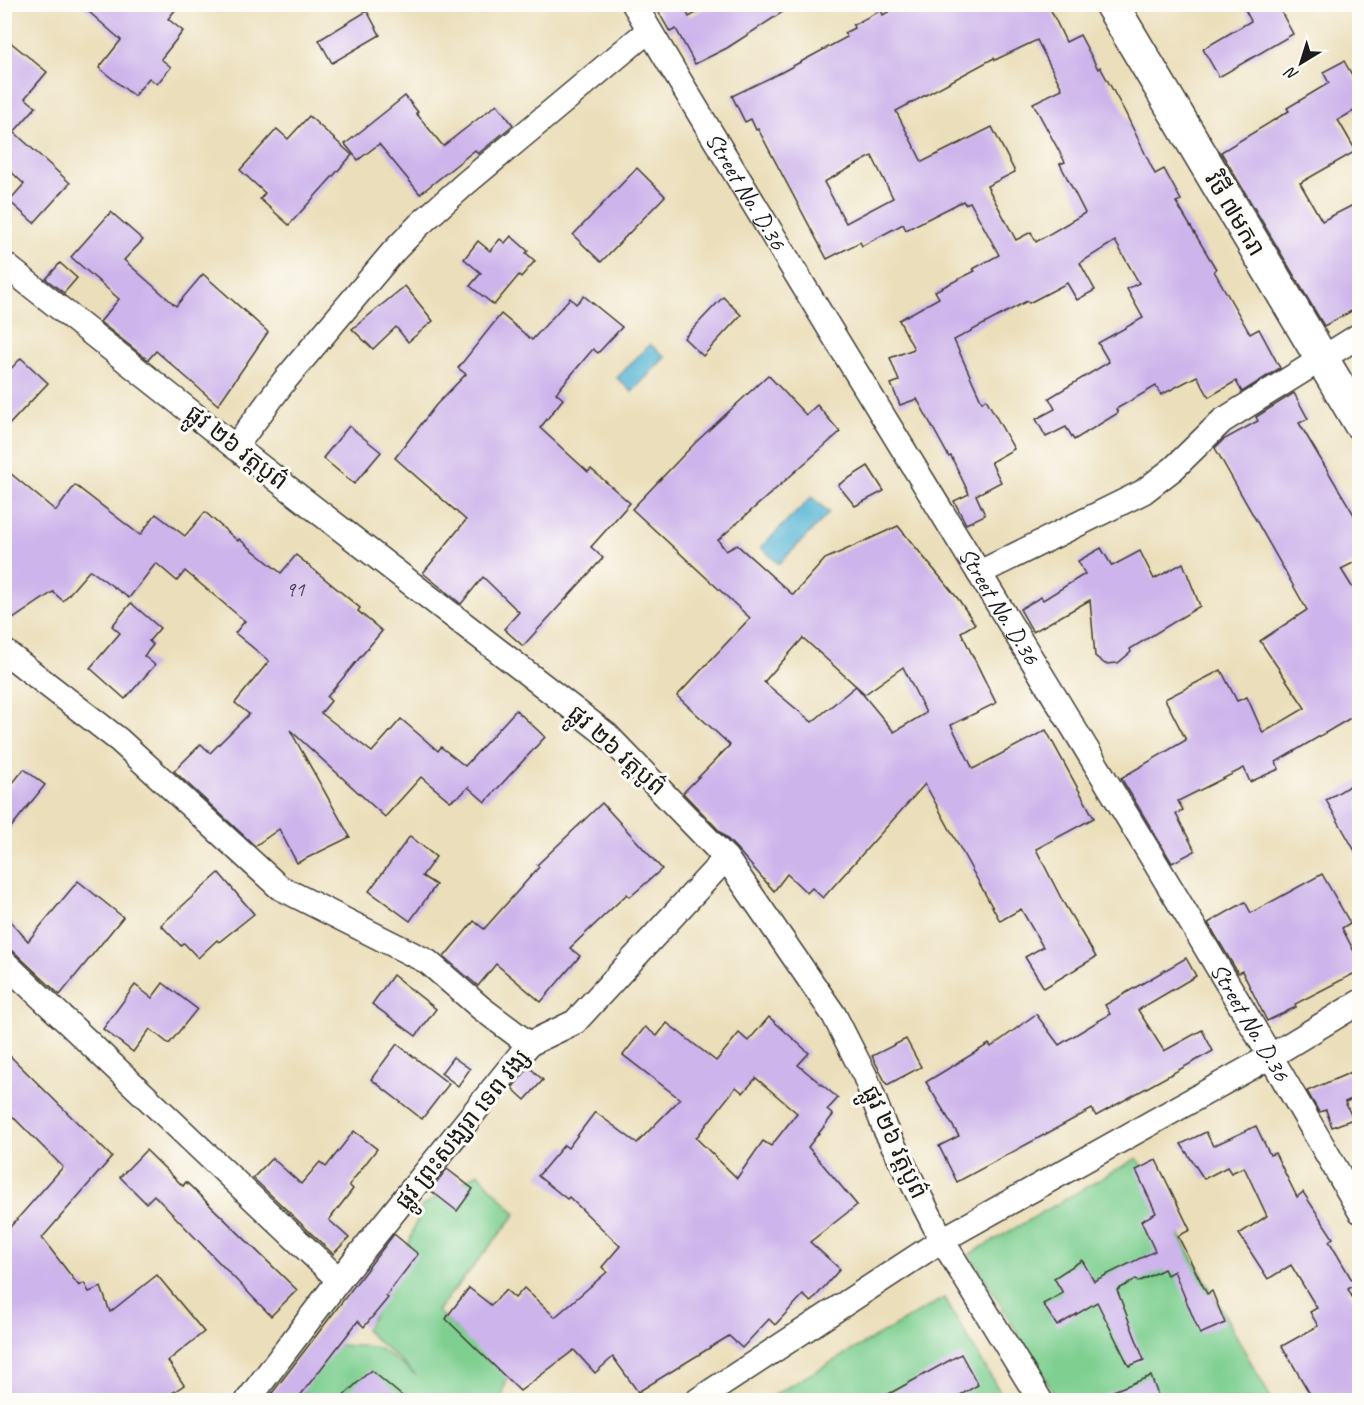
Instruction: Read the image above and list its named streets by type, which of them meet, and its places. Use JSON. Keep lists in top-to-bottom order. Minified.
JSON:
{"streets":{"main road":["វិថី ៧មករា"],"street":["Street No. D.36","ផ្លូវ ២៦ វត្តបូព៌","ផ្លូវ ព្រះសង្ឃរា ទេព វង្ស"]},"crossings":[["ផ្លូវ ២៦ វត្តបូព៌","ផ្លូវ ព្រះសង្ឃរា ទេព វង្ស"]],"house_numbers":["91"],"north":"bottom left"}
